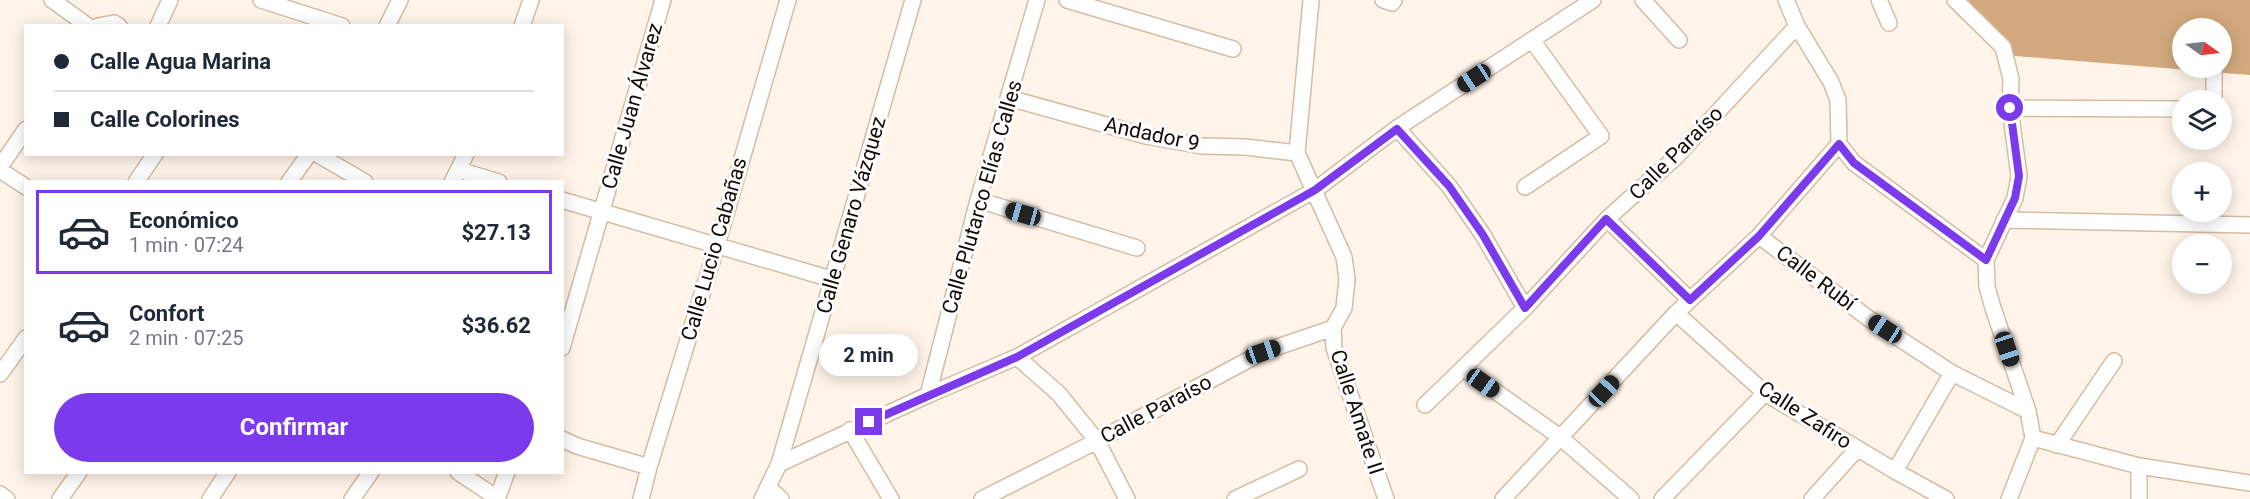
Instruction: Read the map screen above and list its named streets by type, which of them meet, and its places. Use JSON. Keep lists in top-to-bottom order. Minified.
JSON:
{"streets":{"street":["Calle Juan Álvarez","Andador 9","Calle Paraíso","Calle Plutarco Elías Calles","Calle Genaro Vázquez","Calle Lucio Cabañas","Calle Rubí","Calle Amate II","Calle Zafiro"]},"crossings":[["Andador 9","Calle Plutarco Elías Calles"],["Andador 9","Calle Amate II"],["Calle Paraíso","Calle Amate II"]],"north":"right","page":{"map_buttons":["+","−"],"banner":["Calle Agua Marina","Calle Colorines"],"list":[{"name":"Económico","note":"1 min · 07:24","value":"$27.13"},{"name":"Confort","note":"2 min · 07:25","value":"$36.62"}],"bubble":"2 min","buttons":"Confirmar"}}
